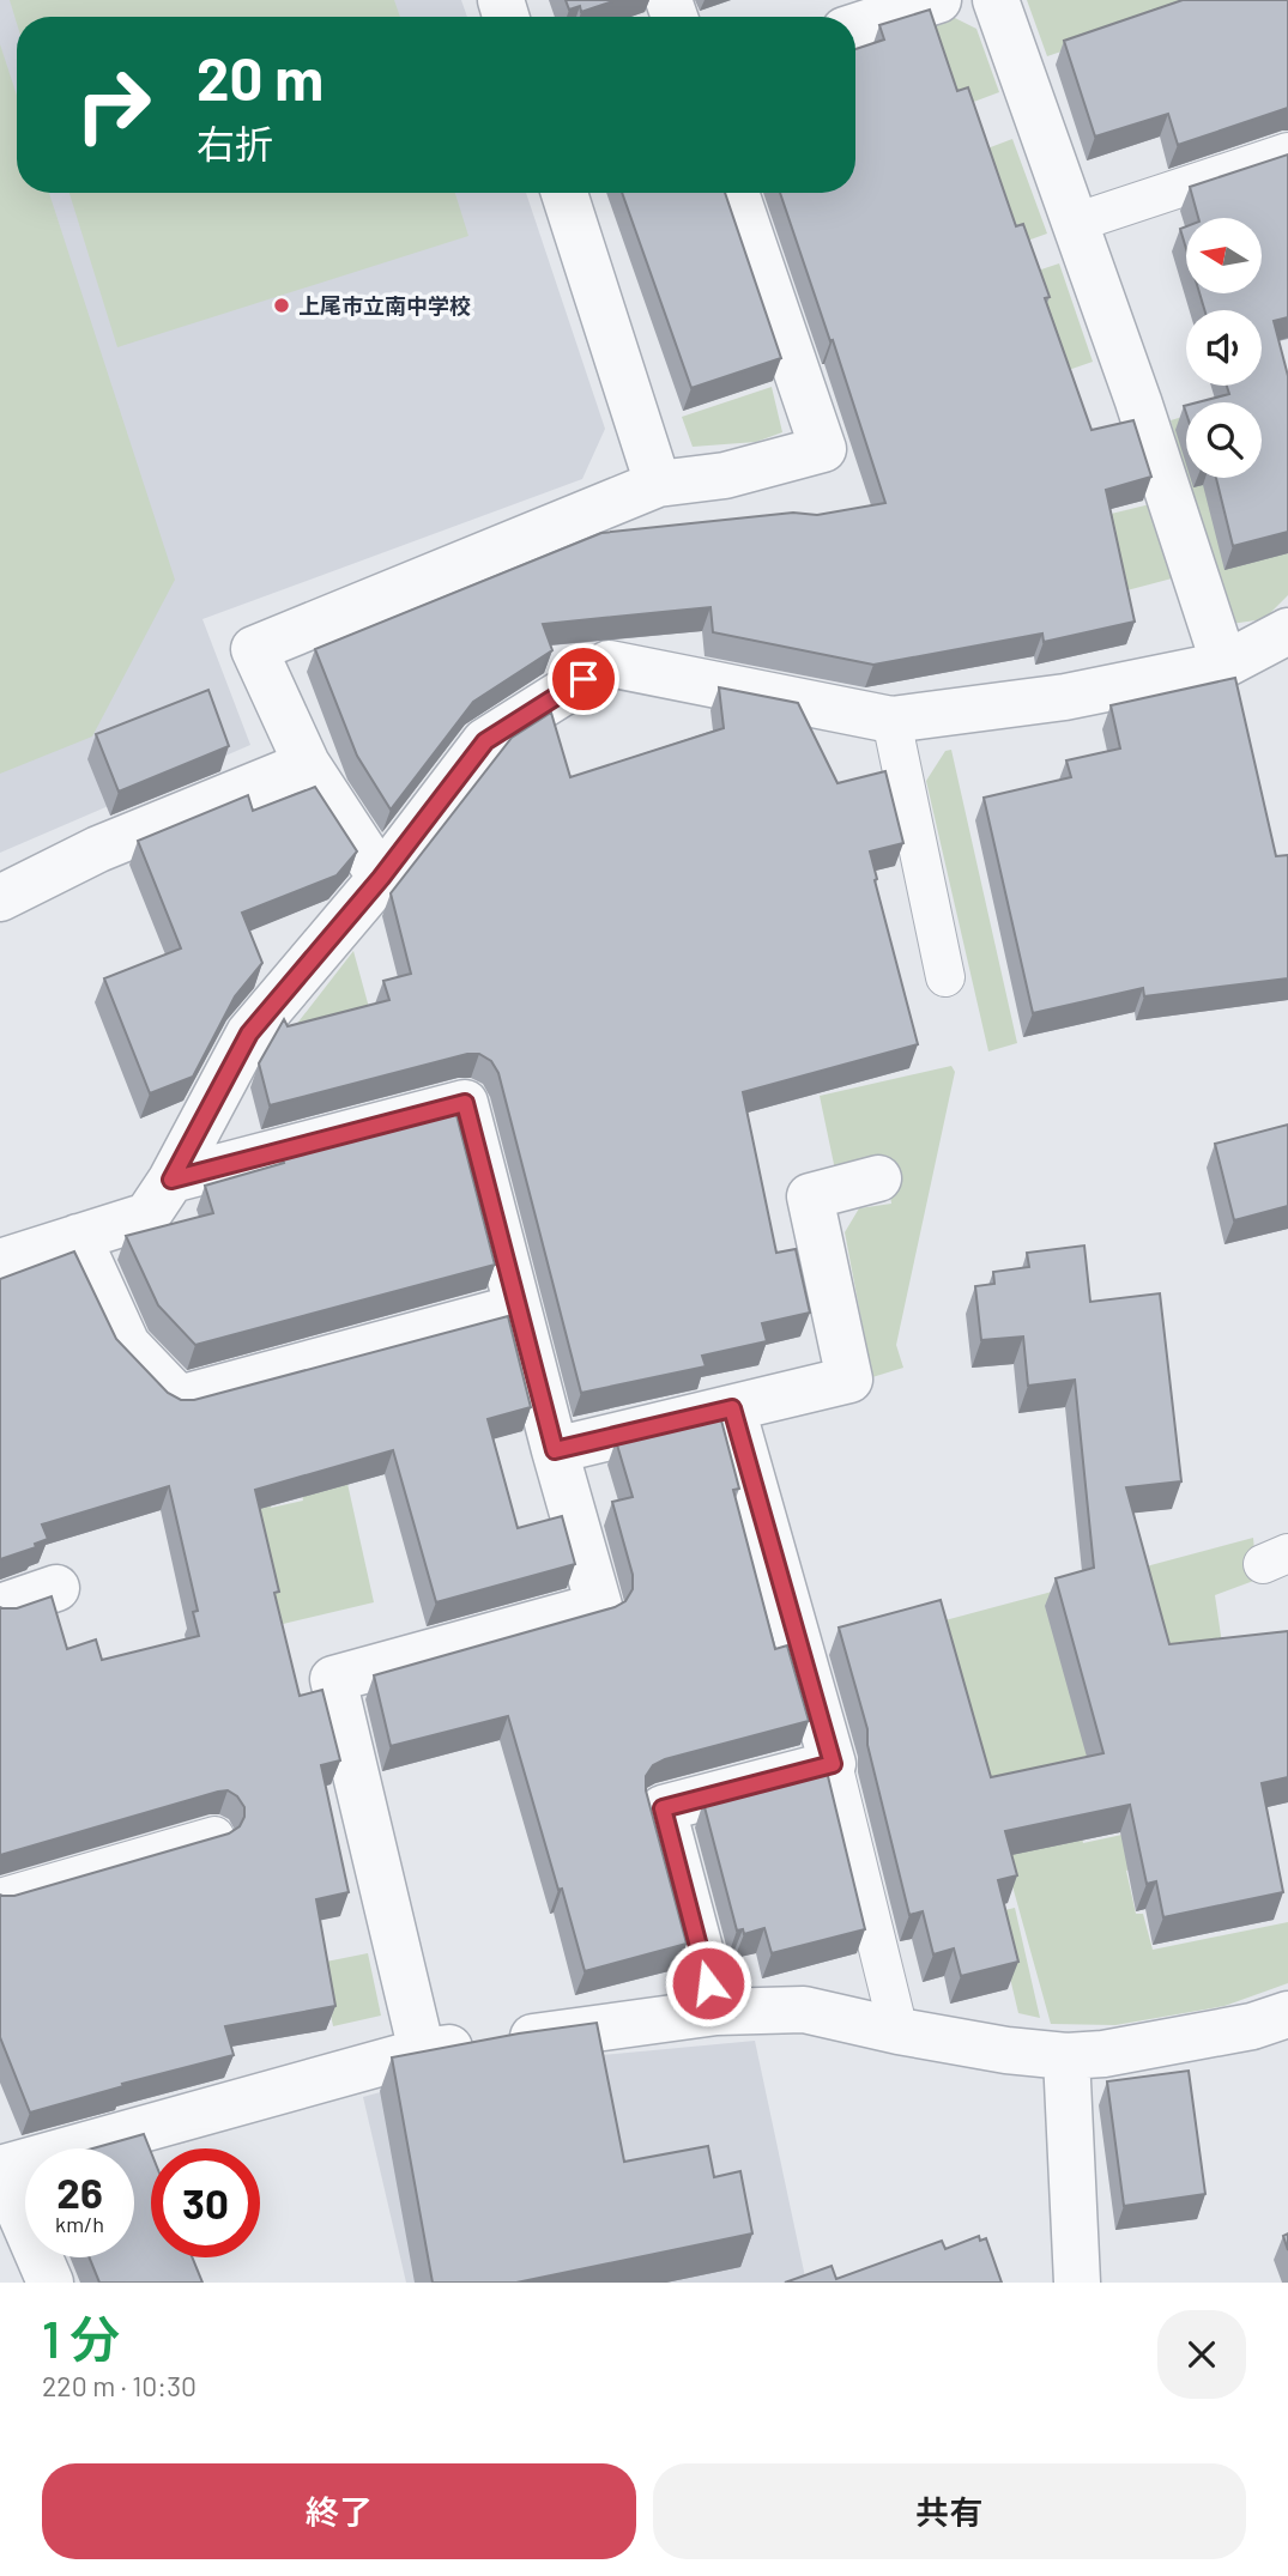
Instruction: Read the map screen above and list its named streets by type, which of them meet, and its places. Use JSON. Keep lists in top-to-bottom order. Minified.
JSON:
{"places":["上尾市立南中学校"],"north":"left","page":{"turn":["20 m","右折"],"speed":"26 km/h","limit":"30","heading":["1 分","220 m · 10:30"],"buttons":["終了","共有"]}}
